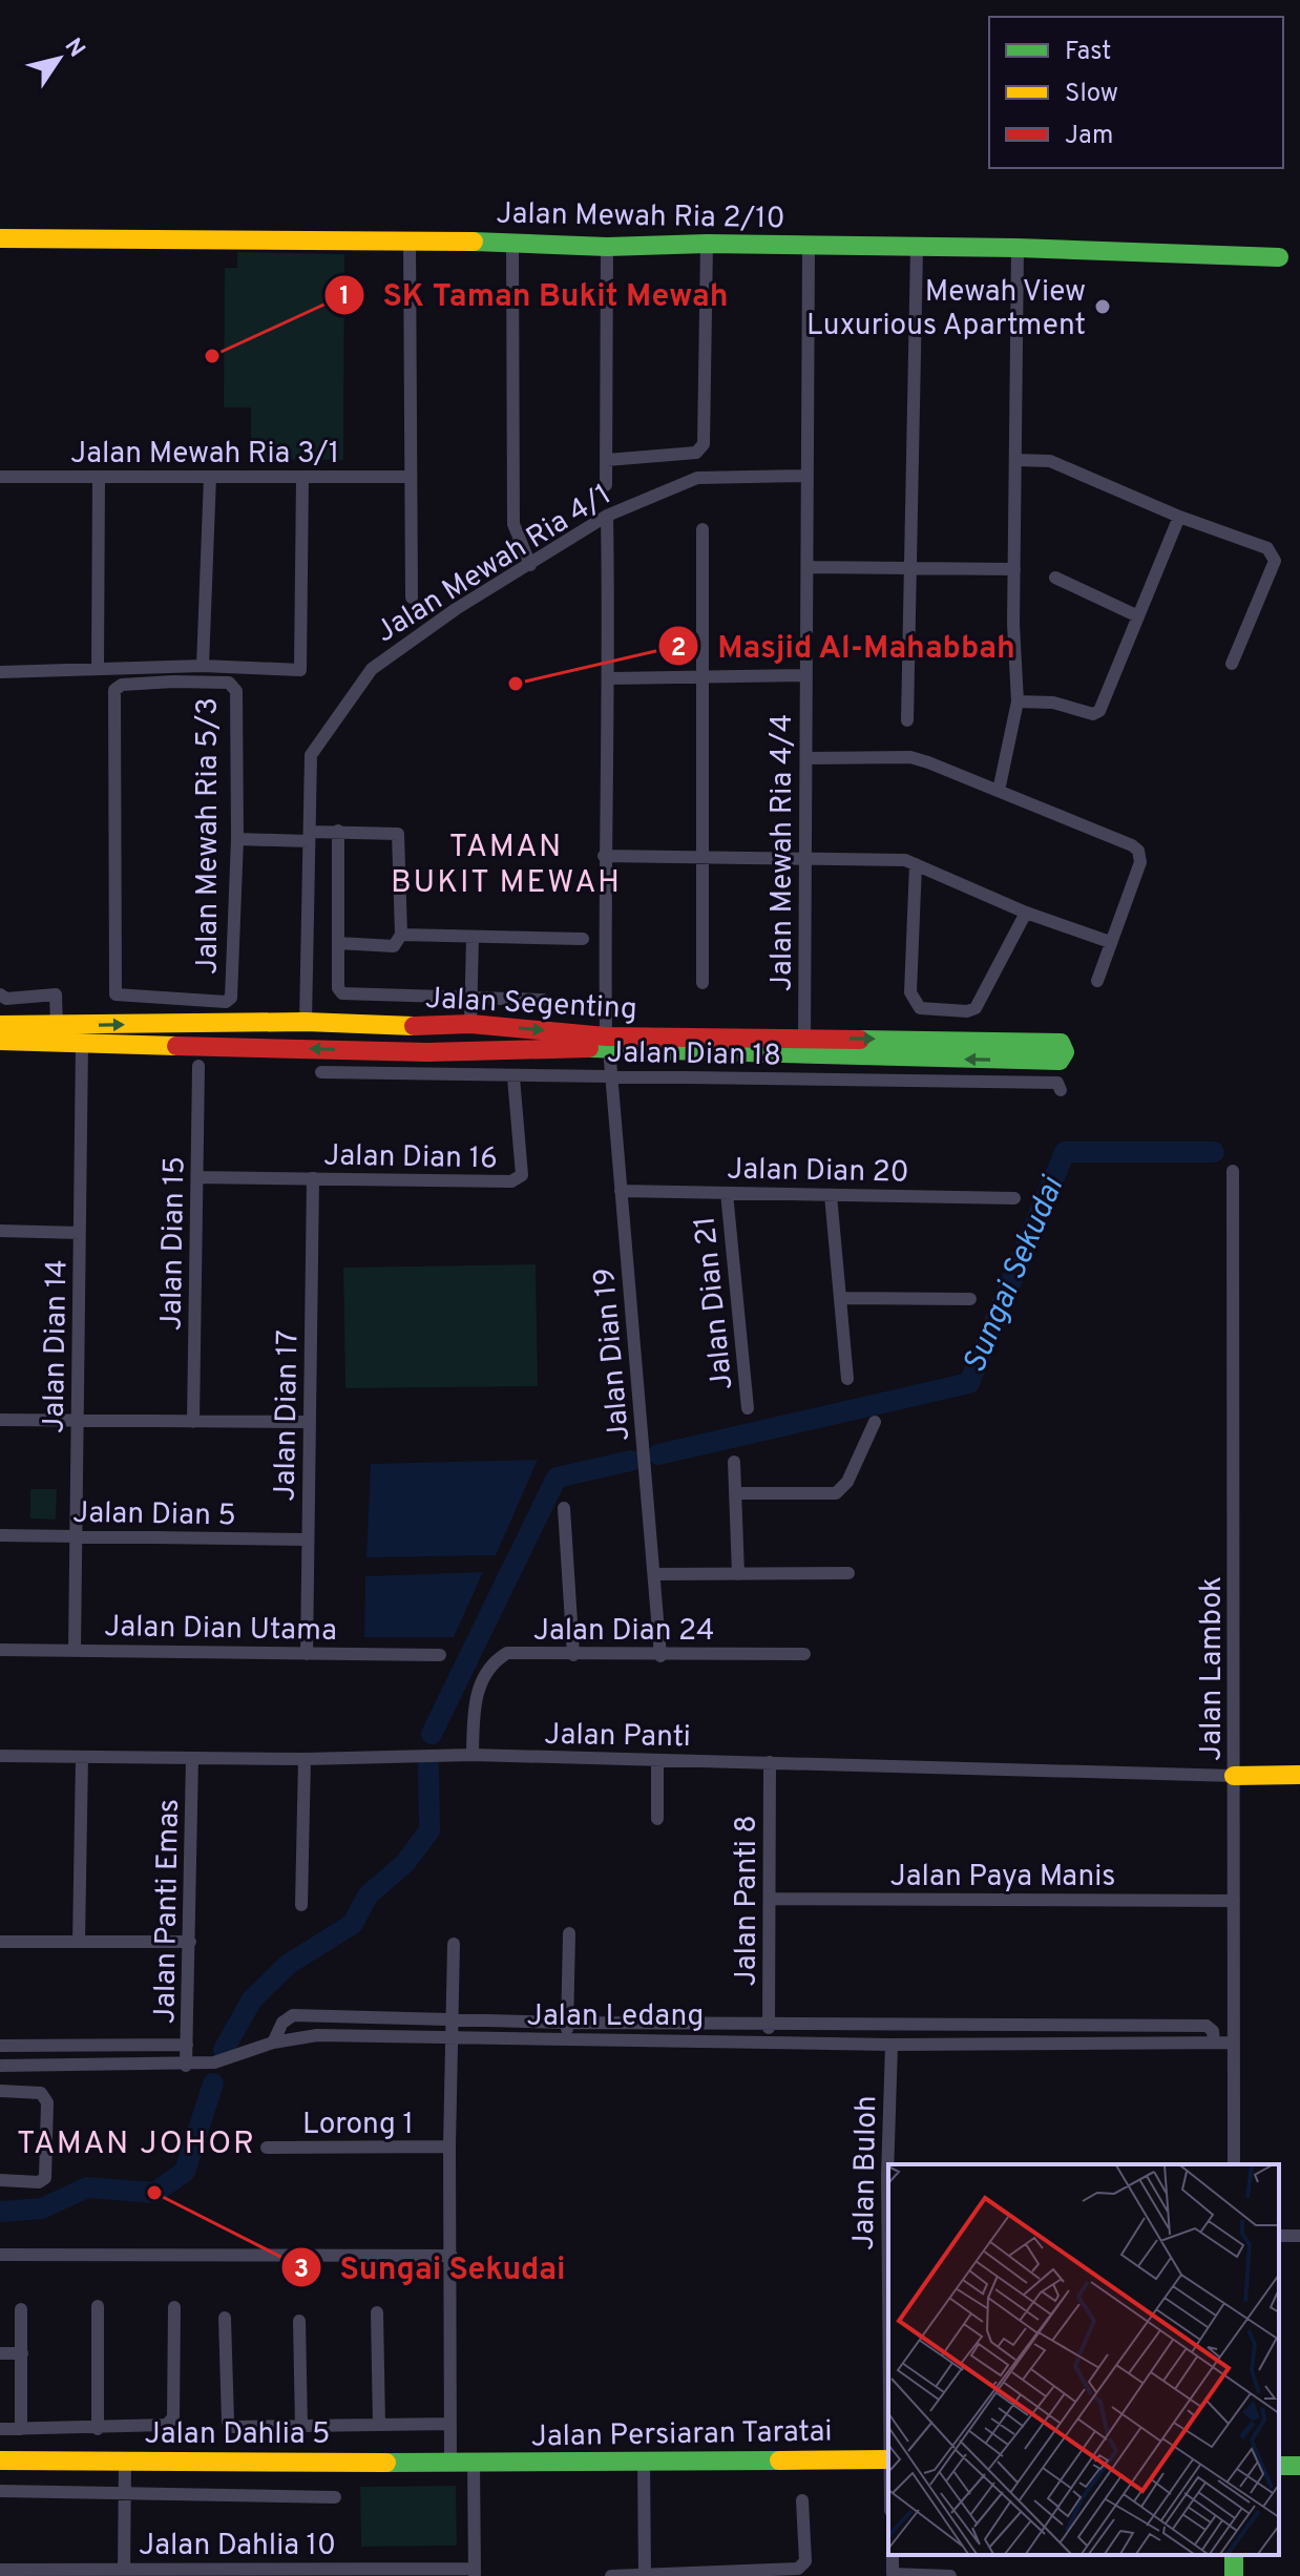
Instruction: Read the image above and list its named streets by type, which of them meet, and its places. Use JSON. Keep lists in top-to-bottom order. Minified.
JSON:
{"streets":{"street":["Jalan Mewah Ria 2/10","Jalan Mewah Ria 3/1","Jalan Mewah Ria 4/1","Jalan Mewah Ria 5/3","Jalan Mewah Ria 4/4","Jalan Segenting","Jalan Dian 18","Jalan Dian 16","Jalan Dian 20","Jalan Dian 15","Jalan Dian 21","Jalan Dian 14","Jalan Dian 19","Jalan Dian 17","Jalan Dian 5","Jalan Dian Utama","Jalan Dian 24","Jalan Lambok","Jalan Panti","Jalan Paya Manis","Jalan Panti 8","Jalan Panti Emas","Jalan Ledang","Lorong 1","Jalan Buloh","Jalan Dahlia 5","Jalan Persiaran Taratai","Jalan Dahlia 10"]},"crossings":[["Jalan Mewah Ria 2/10","Jalan Mewah Ria 4/4"],["Jalan Mewah Ria 4/1","Jalan Mewah Ria 4/4"],["Jalan Mewah Ria 4/1","Jalan Segenting"],["Jalan Mewah Ria 4/1","Jalan Dian 19"],["Jalan Mewah Ria 4/4","Jalan Segenting"],["Jalan Segenting","Jalan Dian 14"],["Jalan Segenting","Jalan Dian 19"],["Jalan Dian 18","Jalan Dian 16"],["Jalan Dian 18","Jalan Dian 19"],["Jalan Dian 16","Jalan Dian 15"],["Jalan Dian 16","Jalan Dian 17"],["Jalan Dian 20","Jalan Dian 21"],["Jalan Dian 20","Jalan Dian 19"],["Jalan Dian 14","Jalan Dian 5"],["Jalan Dian 14","Jalan Dian Utama"],["Jalan Dian 19","Jalan Dian 24"],["Jalan Dian 17","Jalan Dian 5"],["Jalan Dian 17","Jalan Dian Utama"],["Jalan Dian 24","Jalan Panti"],["Jalan Lambok","Jalan Panti"],["Jalan Lambok","Jalan Paya Manis"],["Jalan Lambok","Jalan Ledang"],["Jalan Panti","Jalan Panti 8"],["Jalan Panti","Jalan Panti Emas"],["Jalan Paya Manis","Jalan Panti 8"],["Jalan Panti 8","Jalan Ledang"],["Jalan Panti Emas","Jalan Ledang"],["Jalan Ledang","Jalan Buloh"],["Jalan Dahlia 5","Jalan Persiaran Taratai"]],"districts":["TAMAN BUKIT MEWAH","TAMAN JOHOR"],"water":["Sungai Sekudai"],"places":["Mewah View Luxurious Apartment","SK Taman Bukit Mewah","Masjid Al-Mahabbah","Sungai Sekudai"],"legend":["Fast","Slow","Jam"],"north":"top right"}
